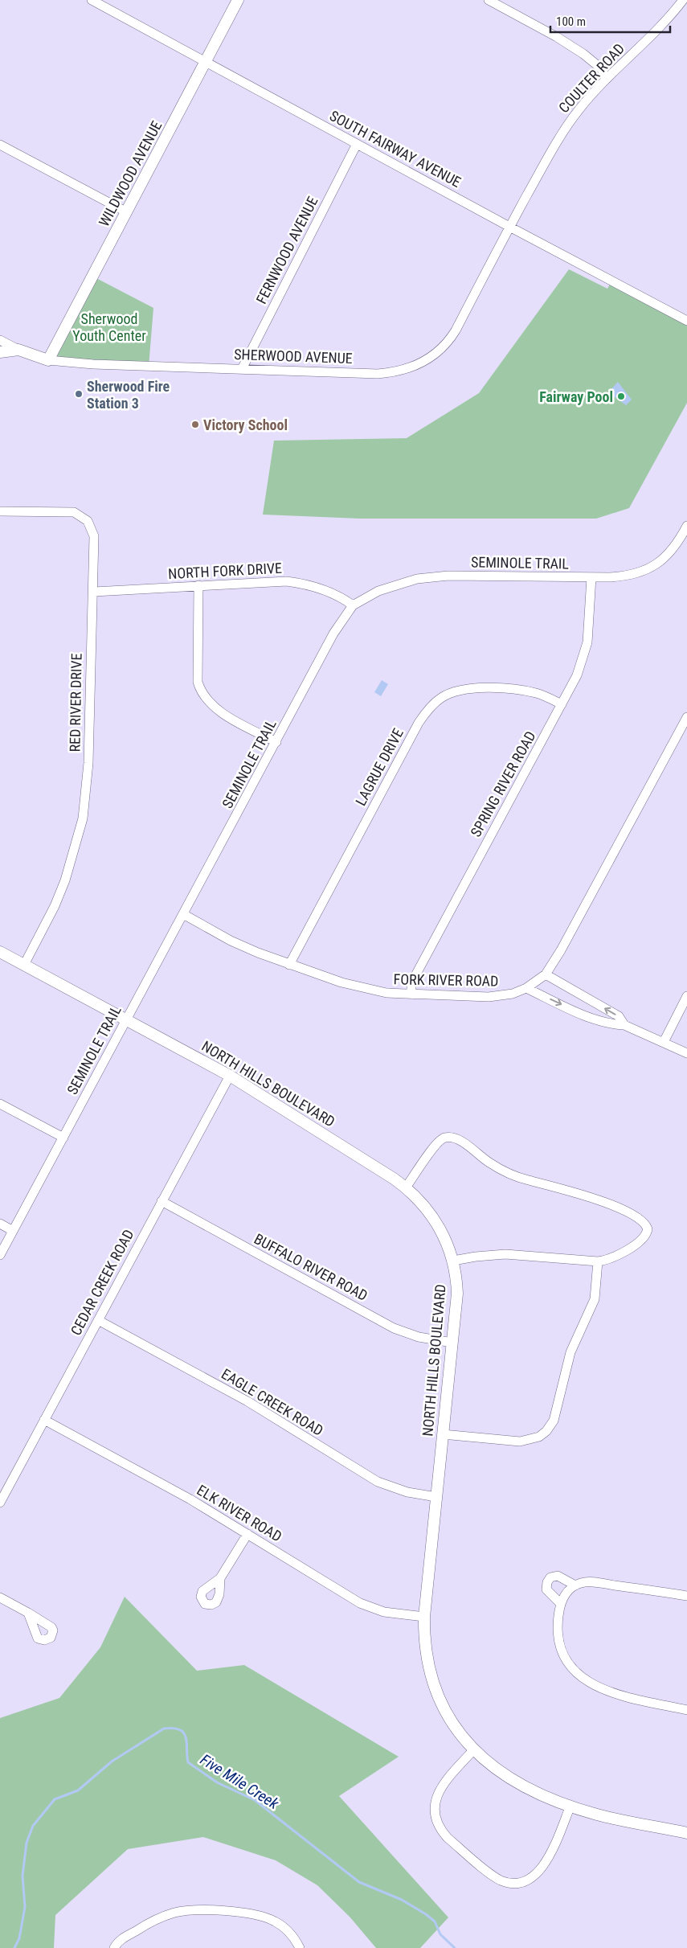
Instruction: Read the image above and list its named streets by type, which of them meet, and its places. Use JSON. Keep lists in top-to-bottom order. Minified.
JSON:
{"streets":{"street":["COULTER ROAD","SOUTH FAIRWAY AVENUE","WILDWOOD AVENUE","FERNWOOD AVENUE","SHERWOOD AVENUE","SEMINOLE TRAIL","NORTH FORK DRIVE","RED RIVER DRIVE","LAGRUE DRIVE","SPRING RIVER ROAD","FORK RIVER ROAD","NORTH HILLS BOULEVARD","BUFFALO RIVER ROAD","CEDAR CREEK ROAD","EAGLE CREEK ROAD","ELK RIVER ROAD"]},"crossings":[["COULTER ROAD","SOUTH FAIRWAY AVENUE"],["COULTER ROAD","SHERWOOD AVENUE"],["SOUTH FAIRWAY AVENUE","WILDWOOD AVENUE"],["SOUTH FAIRWAY AVENUE","FERNWOOD AVENUE"],["SOUTH FAIRWAY AVENUE","SHERWOOD AVENUE"],["WILDWOOD AVENUE","SHERWOOD AVENUE"],["FERNWOOD AVENUE","SHERWOOD AVENUE"],["SEMINOLE TRAIL","NORTH FORK DRIVE"],["SEMINOLE TRAIL","SPRING RIVER ROAD"],["SEMINOLE TRAIL","FORK RIVER ROAD"],["SEMINOLE TRAIL","NORTH HILLS BOULEVARD"],["NORTH FORK DRIVE","RED RIVER DRIVE"],["RED RIVER DRIVE","NORTH HILLS BOULEVARD"],["LAGRUE DRIVE","SPRING RIVER ROAD"],["LAGRUE DRIVE","FORK RIVER ROAD"],["SPRING RIVER ROAD","FORK RIVER ROAD"],["NORTH HILLS BOULEVARD","BUFFALO RIVER ROAD"],["NORTH HILLS BOULEVARD","CEDAR CREEK ROAD"],["NORTH HILLS BOULEVARD","EAGLE CREEK ROAD"],["NORTH HILLS BOULEVARD","ELK RIVER ROAD"],["BUFFALO RIVER ROAD","CEDAR CREEK ROAD"],["CEDAR CREEK ROAD","EAGLE CREEK ROAD"],["CEDAR CREEK ROAD","ELK RIVER ROAD"]],"water":["Five Mile Creek"],"parks":["Sherwood Youth Center"],"places":["Sherwood Fire Station 3","Fairway Pool","Victory School"],"scale_bar":"100 m"}
